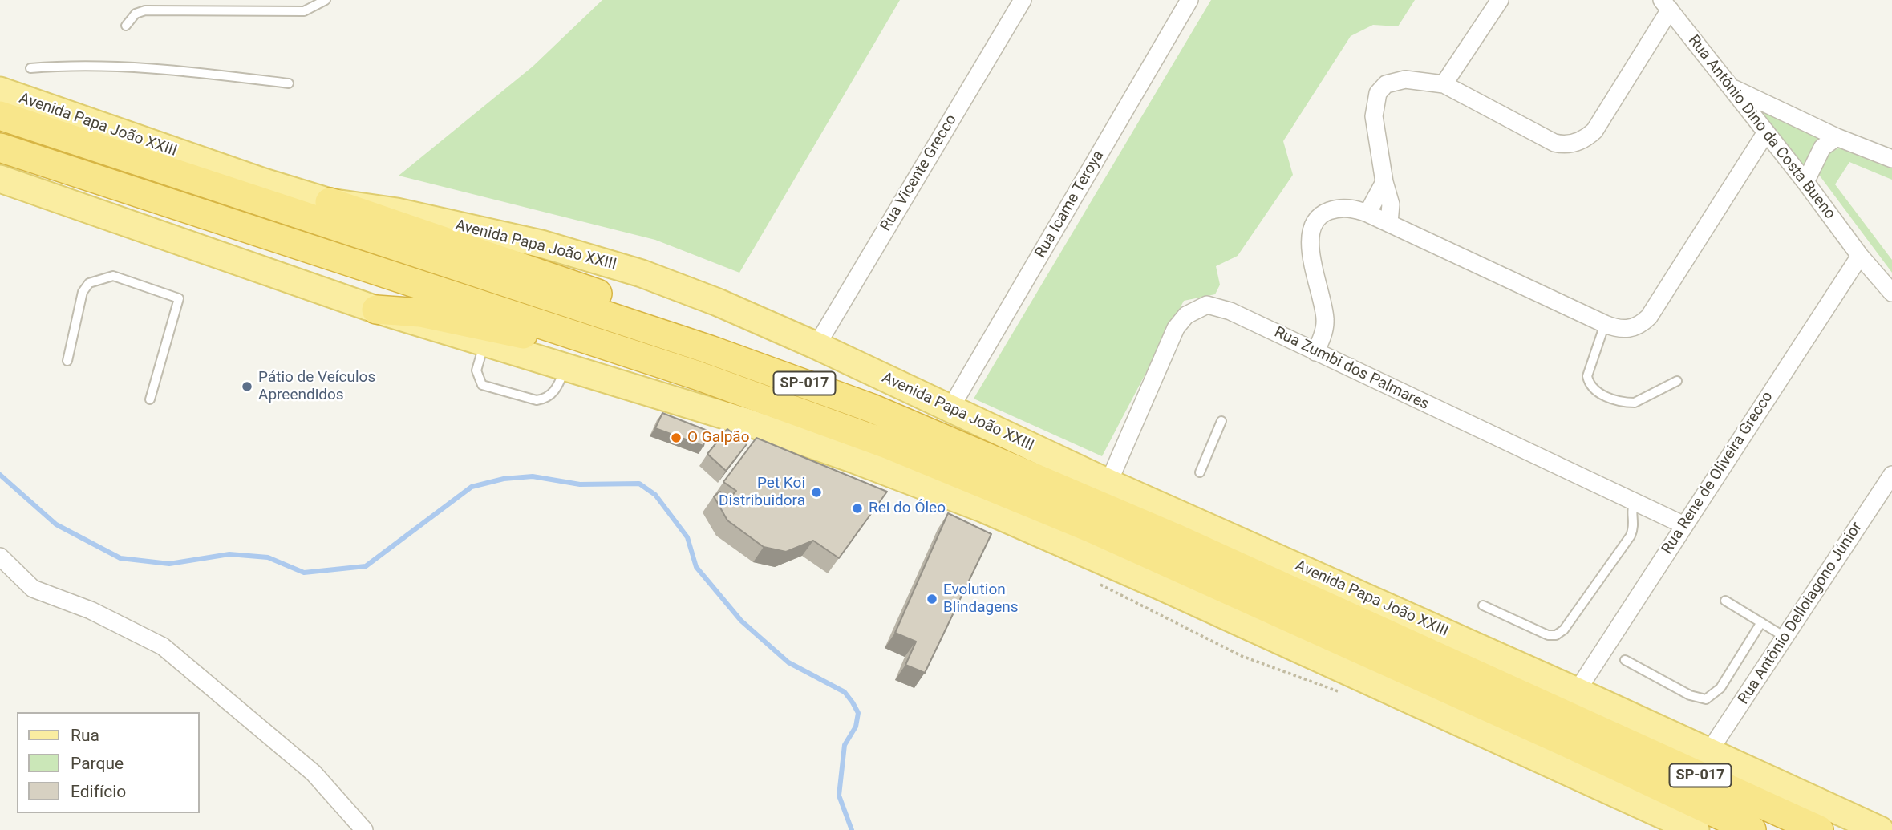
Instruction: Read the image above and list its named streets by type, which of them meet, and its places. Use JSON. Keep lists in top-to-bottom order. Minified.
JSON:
{"streets":{"highway":["Avenida Papa João XXIII","SP-017"],"street":["Rua Antônio Dino da Costa Bueno","Rua Vicente Grecco","Rua Icame Teroya","Rua Zumbi dos Palmares","Rua Rene de Oliveira Grecco","Rua Antônio Delloiagono Júnior"]},"crossings":[["Avenida Papa João XXIII","Rua Vicente Grecco"],["Avenida Papa João XXIII","Rua Icame Teroya"],["Avenida Papa João XXIII","Rua Zumbi dos Palmares"],["Avenida Papa João XXIII","Rua Rene de Oliveira Grecco"],["Avenida Papa João XXIII","Rua Antônio Delloiagono Júnior"],["Rua Antônio Dino da Costa Bueno","Rua Rene de Oliveira Grecco"],["Rua Zumbi dos Palmares","Rua Rene de Oliveira Grecco"]],"places":["Pátio de Veículos Apreendidos","O Galpão","Pet Koi Distribuidora","Rei do Óleo","Evolution Blindagens"],"legend":["Rua","Parque","Edifício"]}
